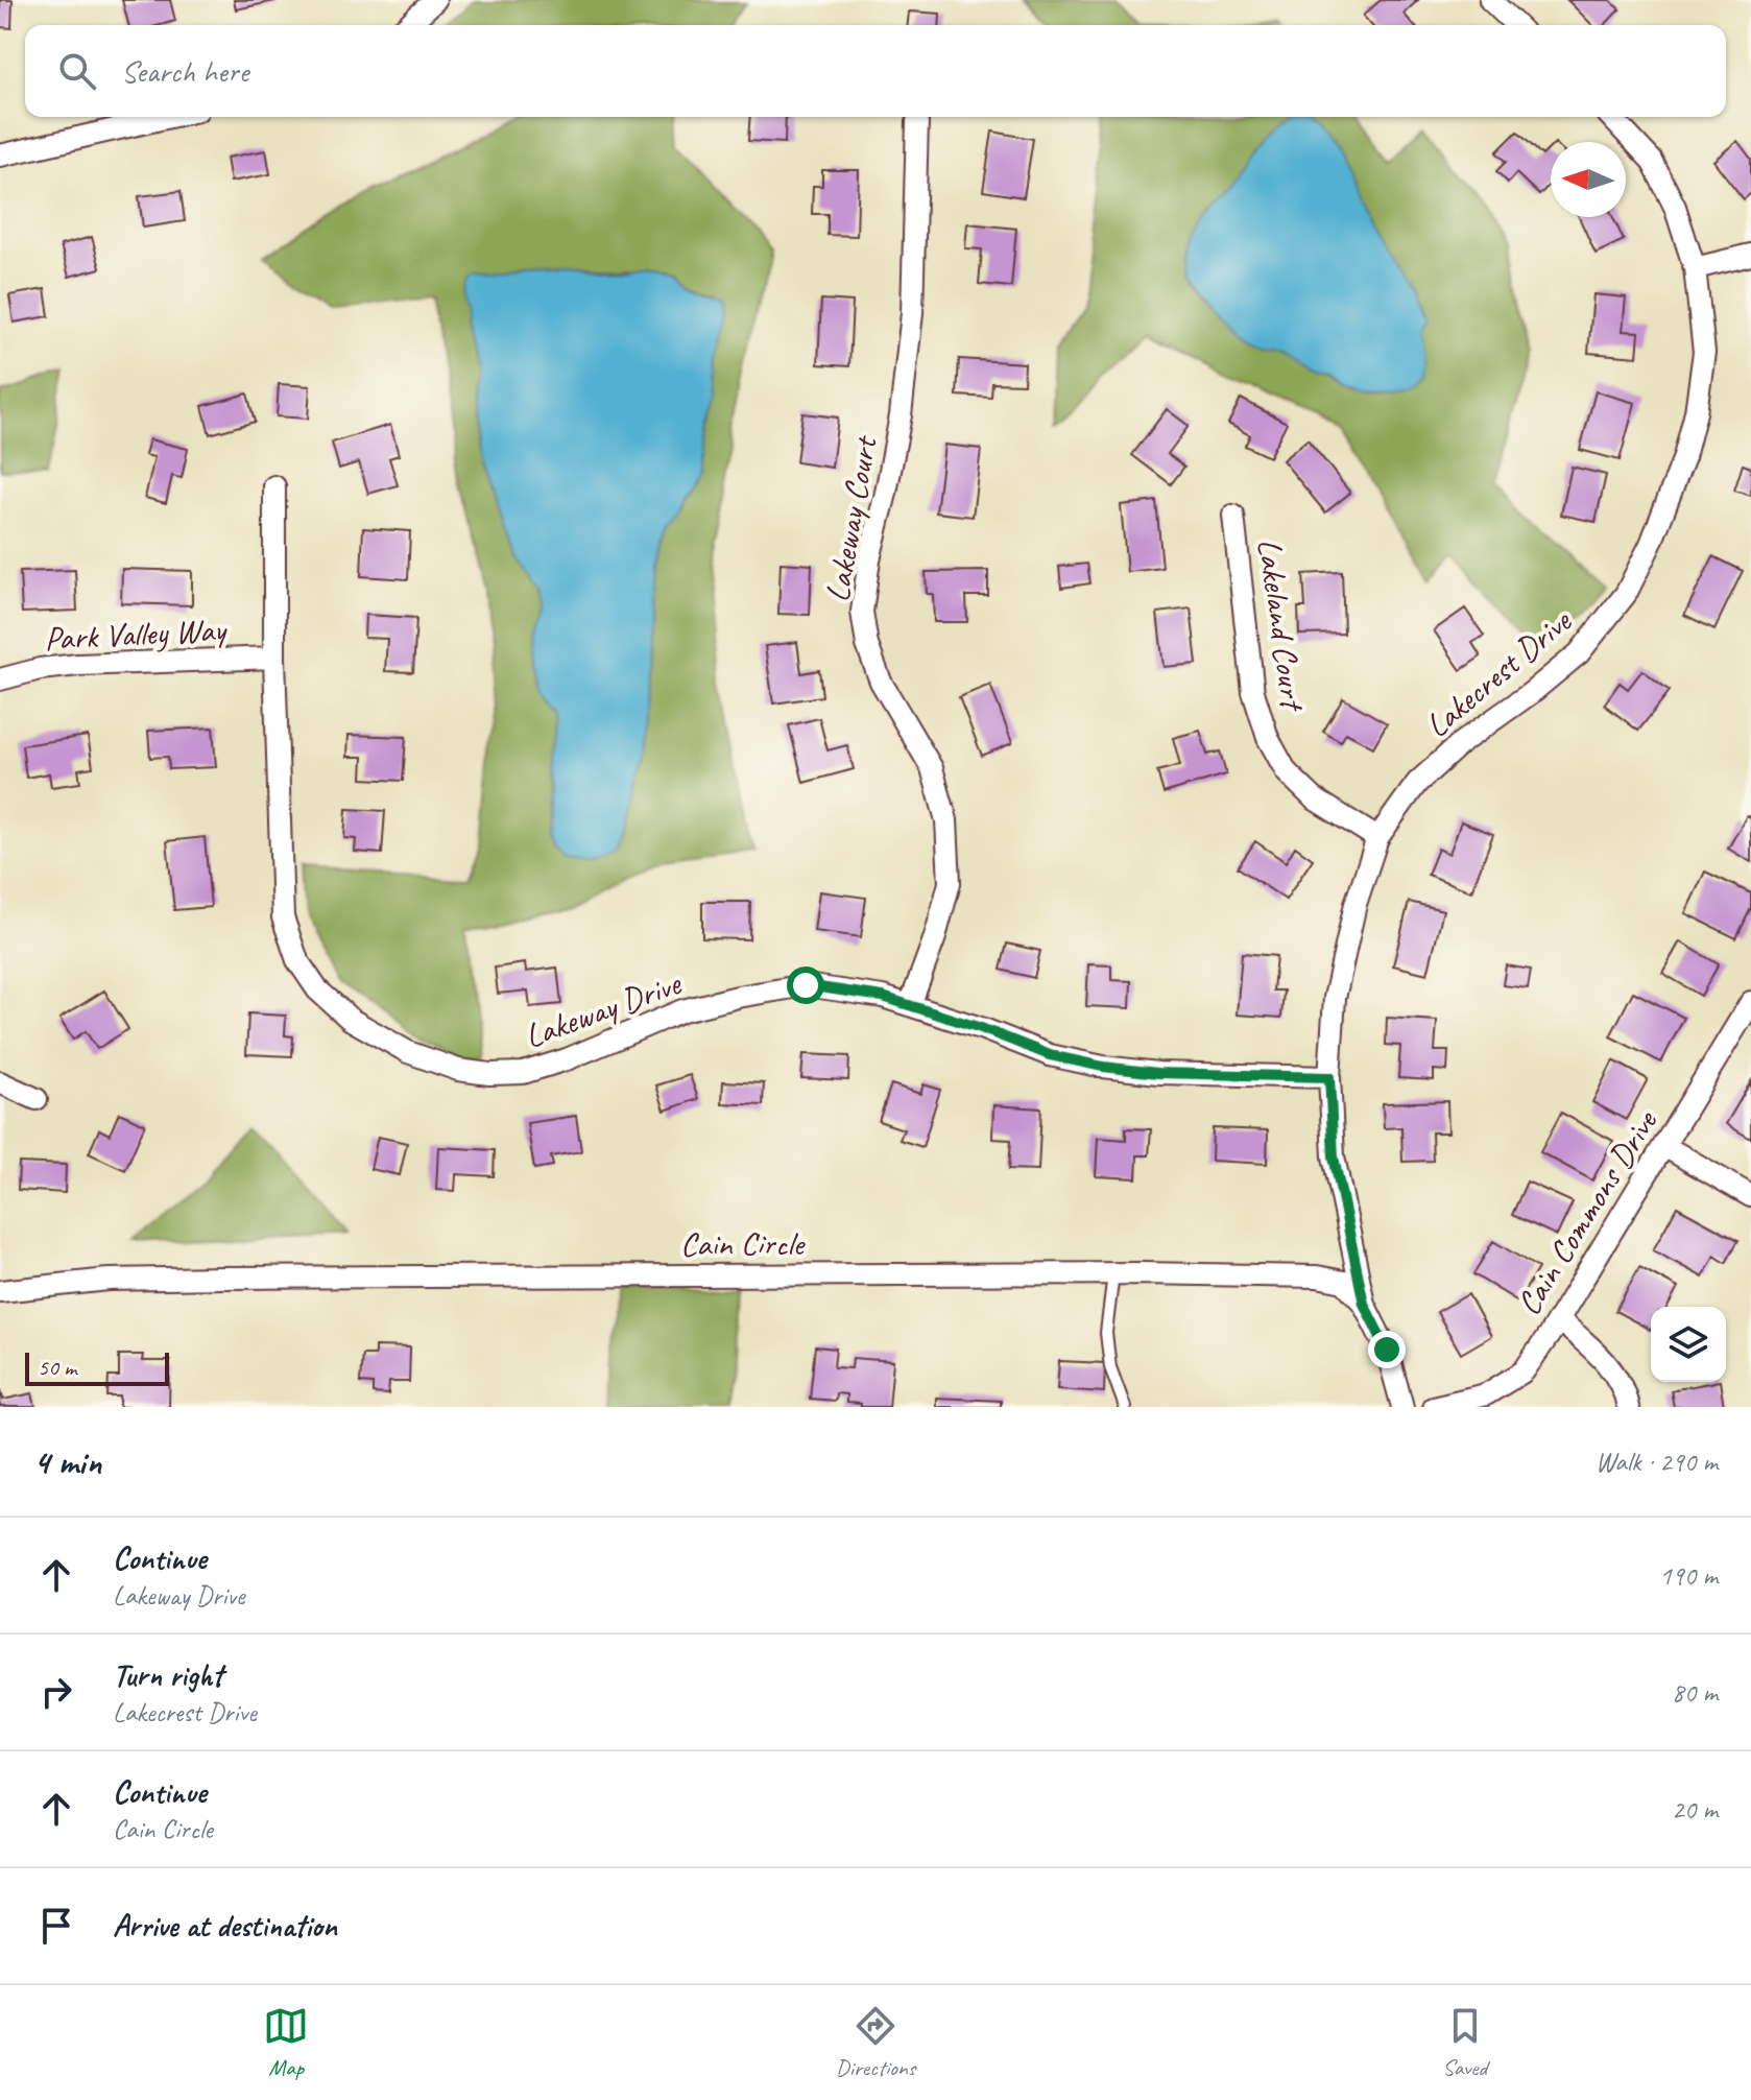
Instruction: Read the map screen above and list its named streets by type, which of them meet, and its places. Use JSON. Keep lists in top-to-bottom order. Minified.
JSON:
{"streets":{"street":["Lakeway Court","Lakeland Court","Park Valley Way","Lakecrest Drive","Lakeway Drive","Cain Commons Drive","Cain Circle"]},"crossings":[["Lakeway Court","Lakeway Drive"],["Lakeland Court","Lakecrest Drive"],["Park Valley Way","Lakeway Drive"],["Lakecrest Drive","Lakeway Drive"],["Lakecrest Drive","Cain Circle"]],"scale_bar":"50 m","north":"left","page":{"search":"Search here","scale":"50 m","heading":["4 min","Walk · 290 m"],"list":[["Continue","Lakeway Drive","190 m"],["Turn right","Lakecrest Drive","80 m"],["Continue","Cain Circle","20 m"],"Arrive at destination"],"nav":["Map","Directions","Saved"]}}
